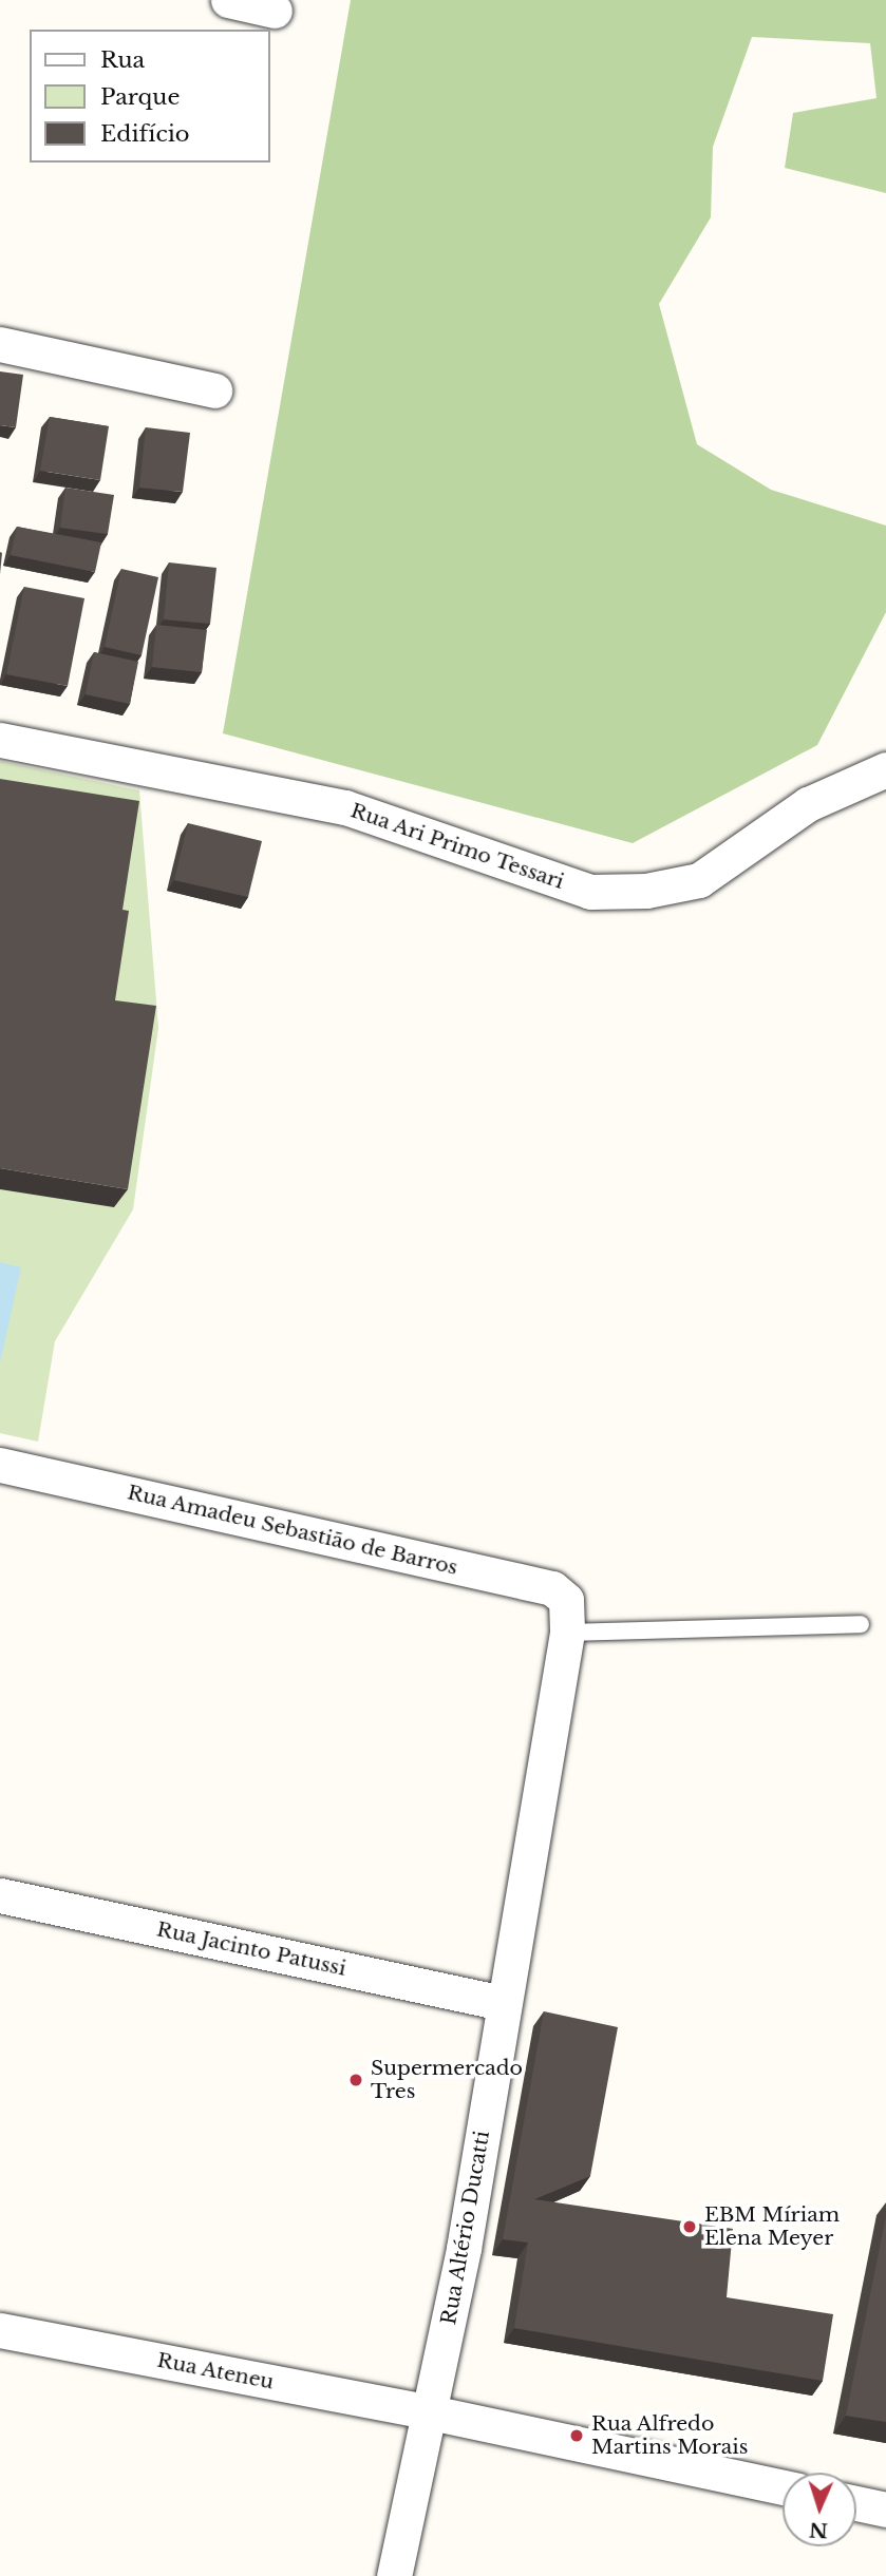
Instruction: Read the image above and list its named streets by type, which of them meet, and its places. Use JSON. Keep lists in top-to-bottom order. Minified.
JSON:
{"streets":{"street":["Rua Ari Primo Tessari","Rua Amadeu Sebastião de Barros","Rua Jacinto Patussi","Rua Altério Ducatti","Rua Ateneu"]},"crossings":[["Rua Amadeu Sebastião de Barros","Rua Altério Ducatti"],["Rua Jacinto Patussi","Rua Altério Ducatti"],["Rua Altério Ducatti","Rua Ateneu"]],"places":["Supermercado Tres","EBM Míriam Elena Meyer","Rua Alfredo Martins Morais"],"legend":["Rua","Parque","Edifício"],"north":"bottom"}
